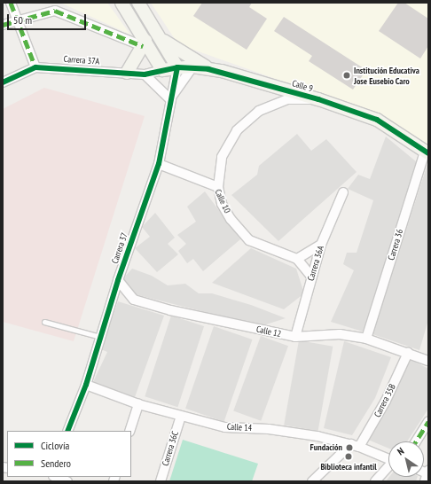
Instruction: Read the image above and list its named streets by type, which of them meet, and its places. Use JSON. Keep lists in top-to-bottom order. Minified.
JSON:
{"streets":{"street":["Carrera 37A","Calle 9","Calle 10","Carrera 36","Carrera 37","Carrera 36A","Calle 12","Carrera 35B","Calle 14","Carrera 36C"]},"crossings":[["Carrera 37A","Calle 9"],["Calle 9","Carrera 36"],["Calle 9","Carrera 37"],["Calle 10","Carrera 37"],["Carrera 36","Calle 12"],["Carrera 37","Calle 12"],["Carrera 37","Calle 14"],["Carrera 36A","Calle 12"],["Calle 12","Carrera 35B"],["Carrera 35B","Calle 14"],["Calle 14","Carrera 36C"]],"places":["Institución Educativa Jose Eusebio Caro","Fundación","Biblioteca infantil"],"legend":["Ciclovía","Sendero"],"scale_bar":"50 m","north":"top left"}
